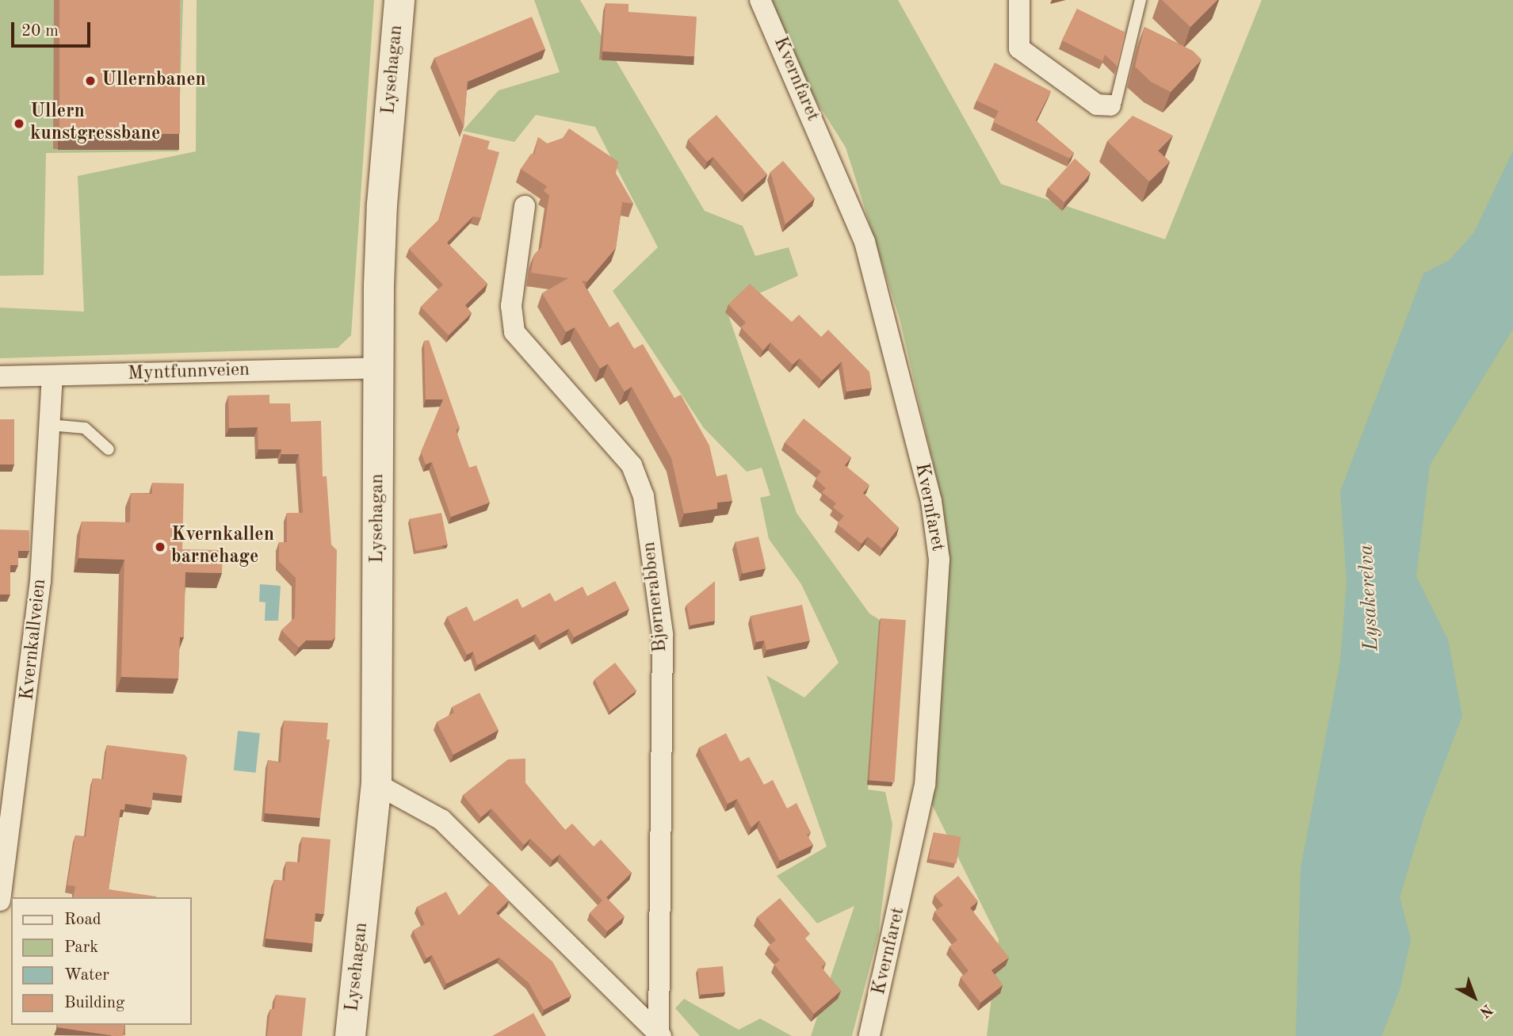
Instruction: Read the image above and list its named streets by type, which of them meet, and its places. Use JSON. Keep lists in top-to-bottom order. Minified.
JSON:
{"streets":{"street":["Lysehagan","Kvernfaret","Myntfunnveien","Bjørnerabben","Kvernkallveien"]},"crossings":[["Lysehagan","Myntfunnveien"],["Myntfunnveien","Kvernkallveien"]],"water":["Lysakerelva"],"places":["Ullernbanen","Ullern kunstgressbane","Kvernkallen barnehage"],"legend":["Road","Park","Water","Building"],"scale_bar":"20 m","north":"bottom right"}
